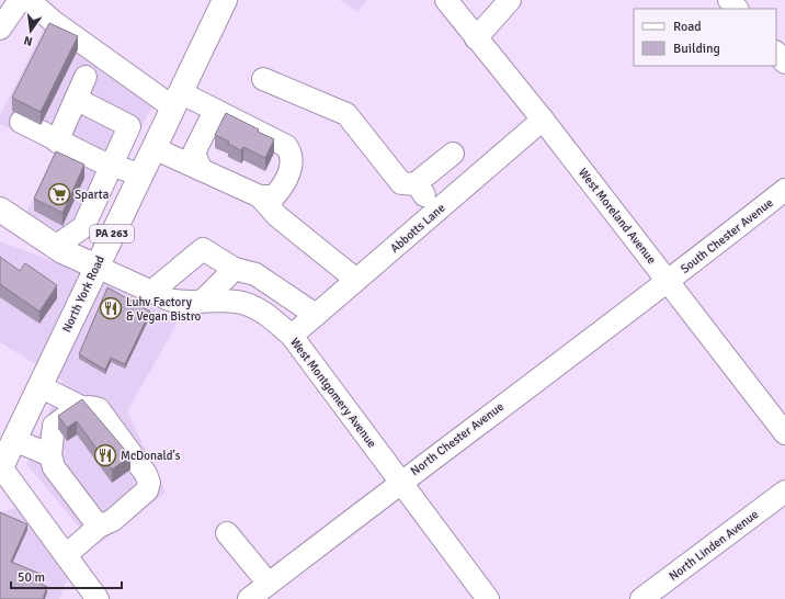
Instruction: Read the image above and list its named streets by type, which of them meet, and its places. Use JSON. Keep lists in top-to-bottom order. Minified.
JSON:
{"streets":{"main road":["PA 263","North York Road"],"street":["West Moreland Avenue","Abbotts Lane","South Chester Avenue","West Montgomery Avenue","North Chester Avenue","North Linden Avenue"]},"crossings":[["West Moreland Avenue","Abbotts Lane"],["West Moreland Avenue","South Chester Avenue"],["West Moreland Avenue","North Chester Avenue"],["Abbotts Lane","West Montgomery Avenue"],["South Chester Avenue","North Chester Avenue"],["North York Road","West Montgomery Avenue"],["West Montgomery Avenue","North Chester Avenue"]],"places":{"supermarket":["Sparta"],"restaurant":["Luhv Factory & Vegan Bistro","McDonald's"]},"legend":["Road","Building"],"scale_bar":"50 m","north":"bottom"}
